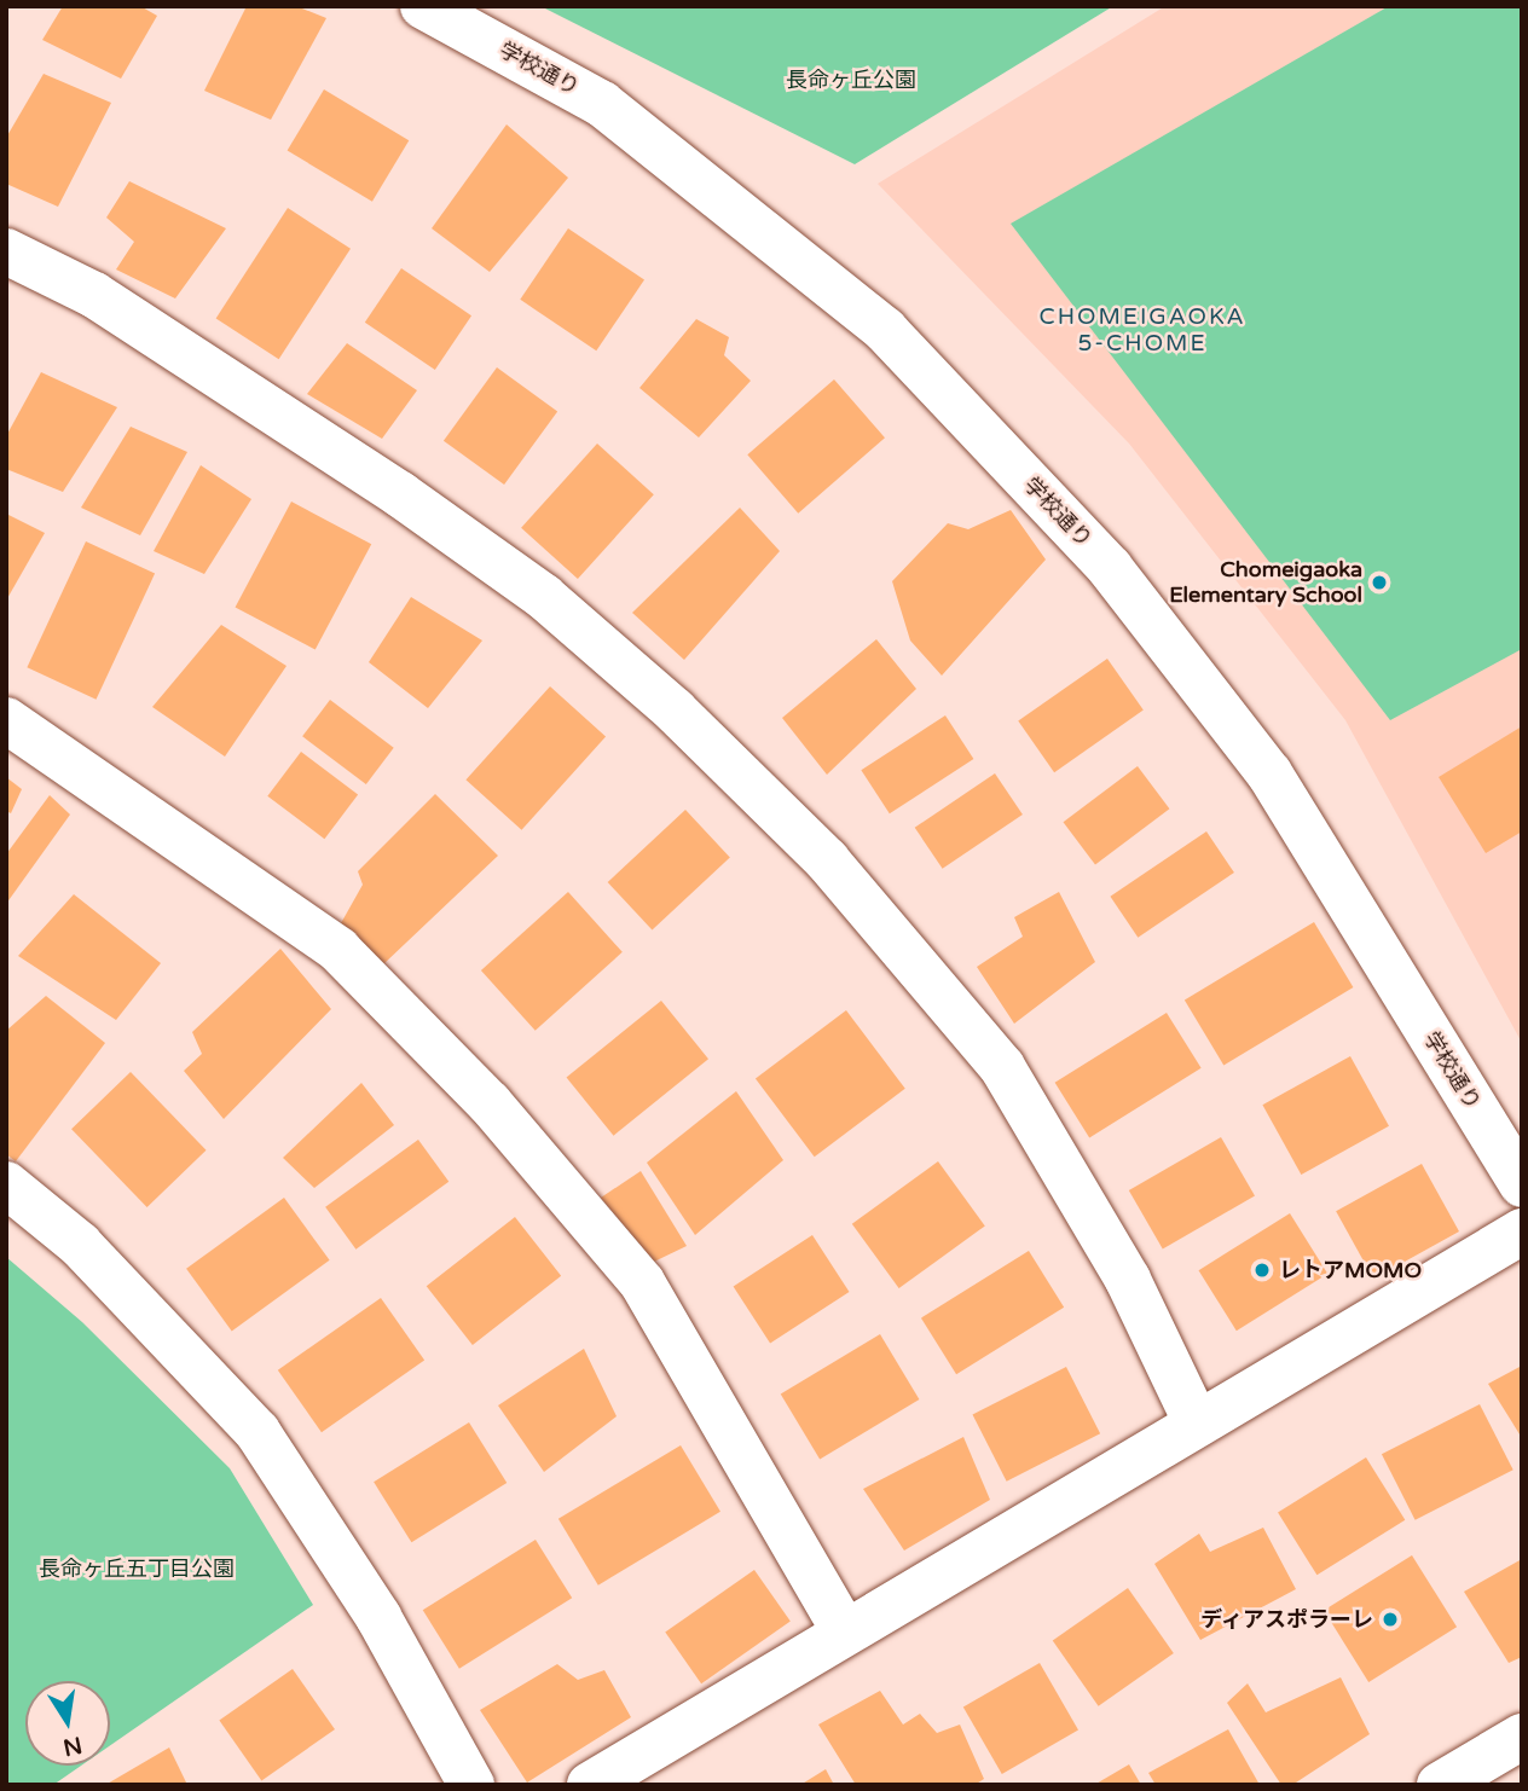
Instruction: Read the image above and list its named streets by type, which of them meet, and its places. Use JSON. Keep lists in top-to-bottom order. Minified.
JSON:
{"streets":{"street":["学校通り"]},"districts":["CHOMEIGAOKA 5-CHOME"],"parks":["長命ヶ丘公園","長命ヶ丘五丁目公園"],"places":["Chomeigaoka Elementary School","レトアMOMO","ディアスポラーレ"],"north":"bottom"}
